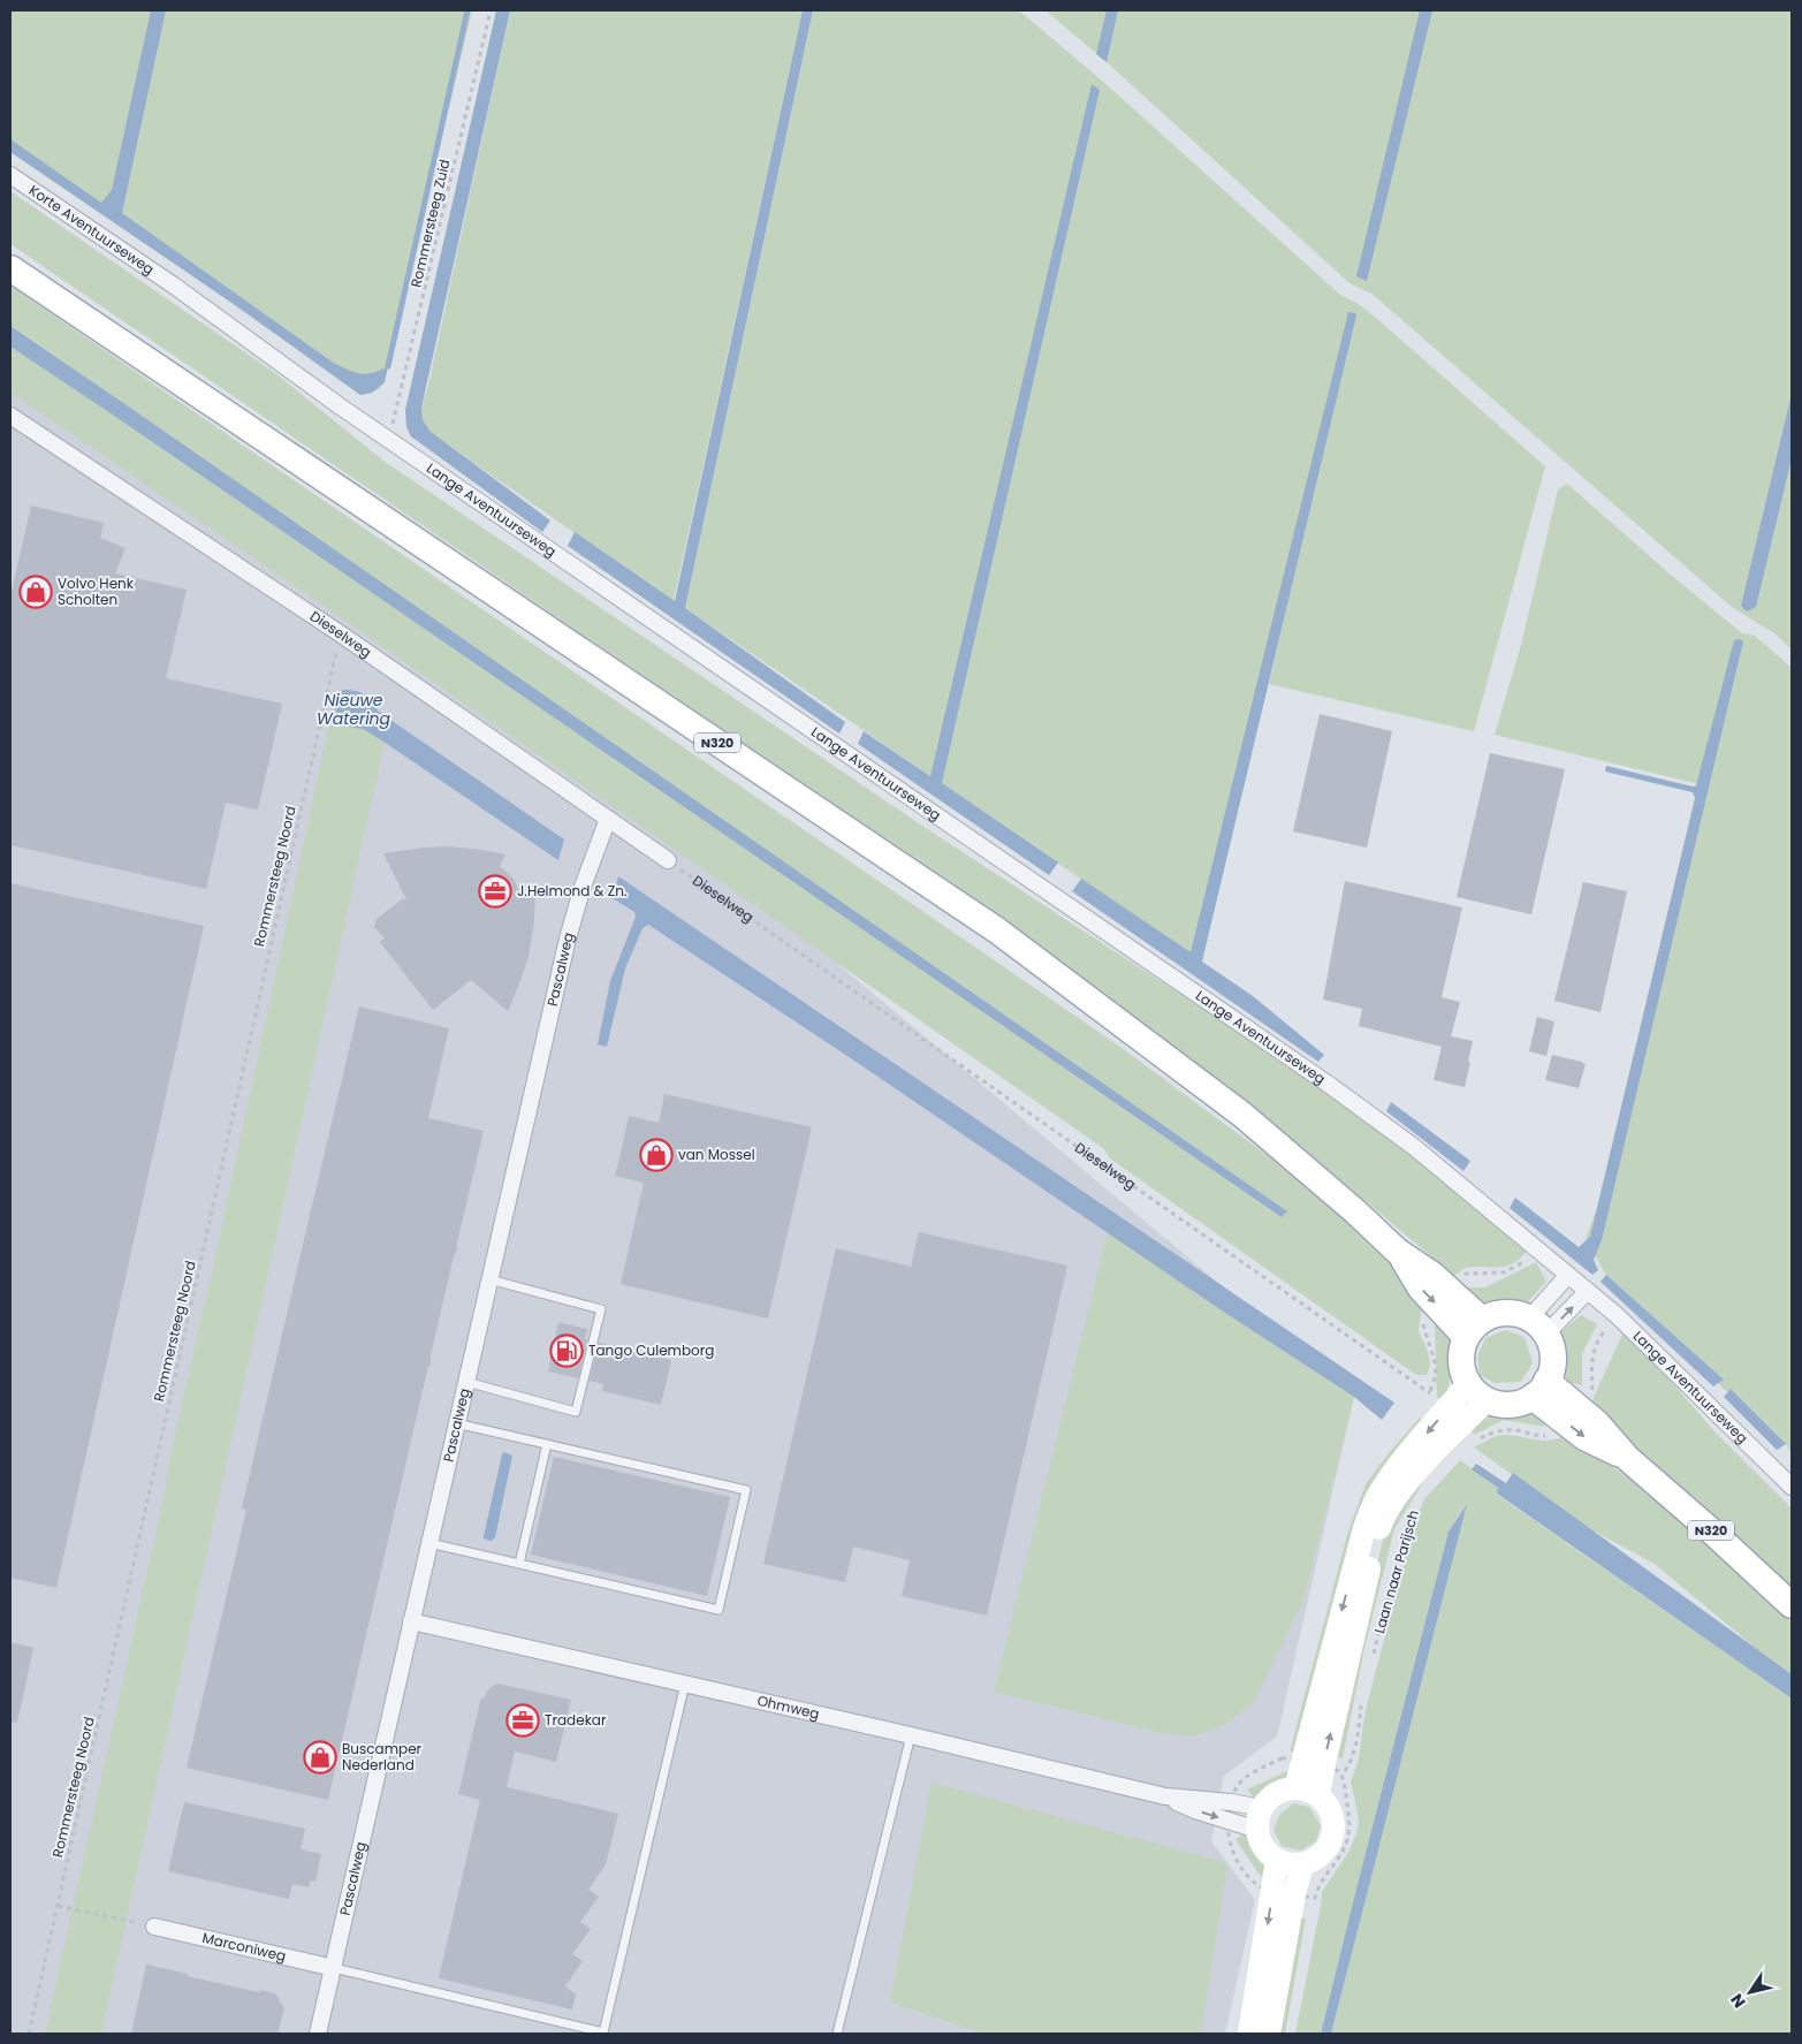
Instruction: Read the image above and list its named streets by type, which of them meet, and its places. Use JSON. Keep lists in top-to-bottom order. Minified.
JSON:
{"streets":{"main road":["N320"],"street":["Korte Aventuurseweg","Lange Aventuurseweg","Dieselweg","Pascalweg","Ohmweg","Marconiweg"],"path":["Rommersteeg Zuid","Rommersteeg Noord","Laan naar Parijsch"]},"crossings":[["Rommersteeg Zuid","Lange Aventuurseweg"],["Korte Aventuurseweg","Lange Aventuurseweg"],["Dieselweg","Rommersteeg Noord"],["Dieselweg","Pascalweg"],["Pascalweg","Ohmweg"],["Pascalweg","Marconiweg"]],"water":["Nieuwe Watering"],"places":{"shop":["Volvo Henk Scholten","van Mossel","Buscamper Nederland"],"office":["J.Helmond & Zn.","Tradekar"],"fuel station":["Tango Culemborg"]},"north":"bottom left"}
